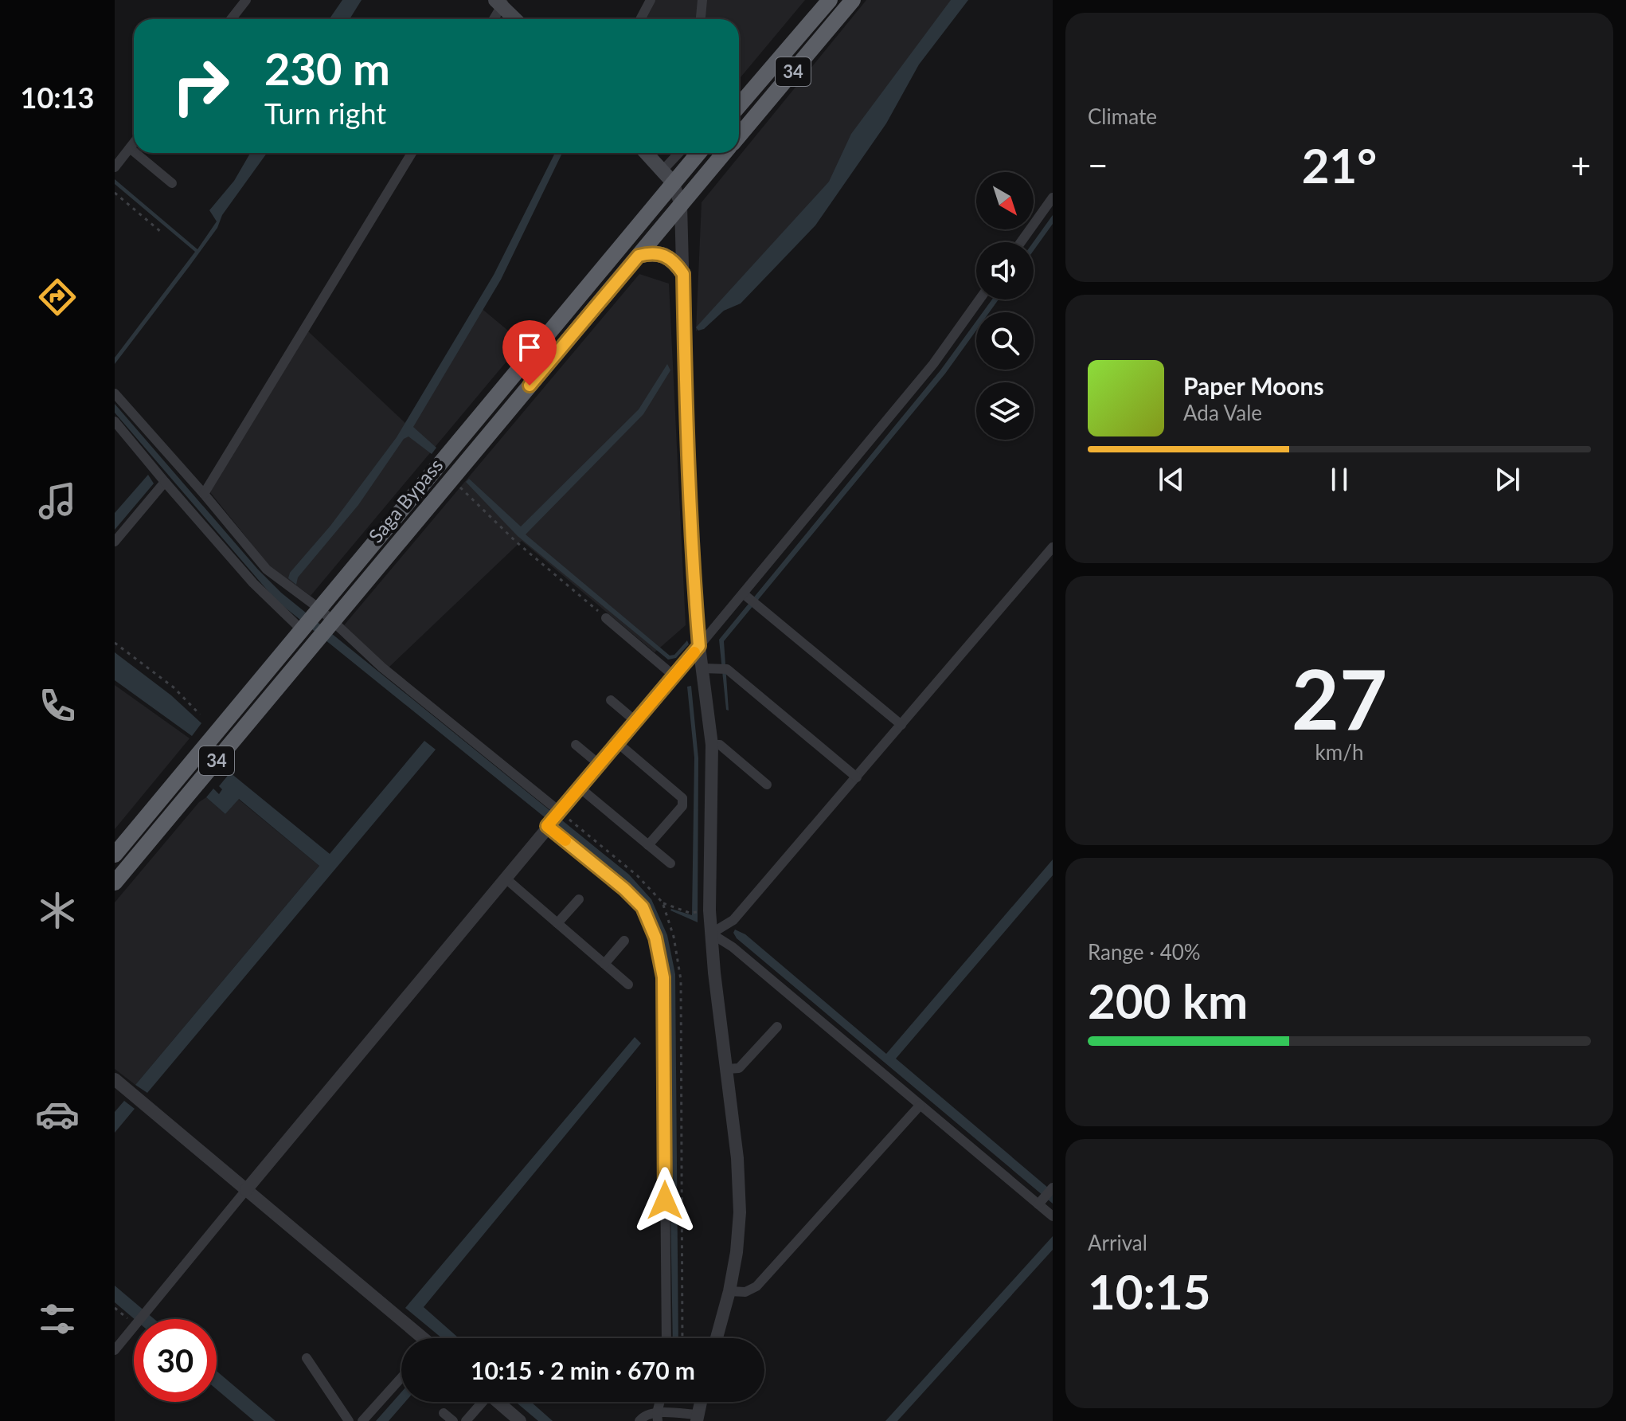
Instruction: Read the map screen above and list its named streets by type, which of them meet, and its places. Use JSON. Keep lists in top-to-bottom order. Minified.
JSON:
{"streets":{"highway":["34","Saga Bypass"]},"north":"bottom right","page":{"tabs":"10:13","tile":["Climate",["27","km/h"],["Range · 40%","200 km"],["Arrival","10:15"]],"turn":["230 m","Turn right"],"heat":["−","21°","+"],"song":["Paper Moons","Ada Vale"],"limit":"30","trip":"10:15 · 2 min · 670 m"}}
